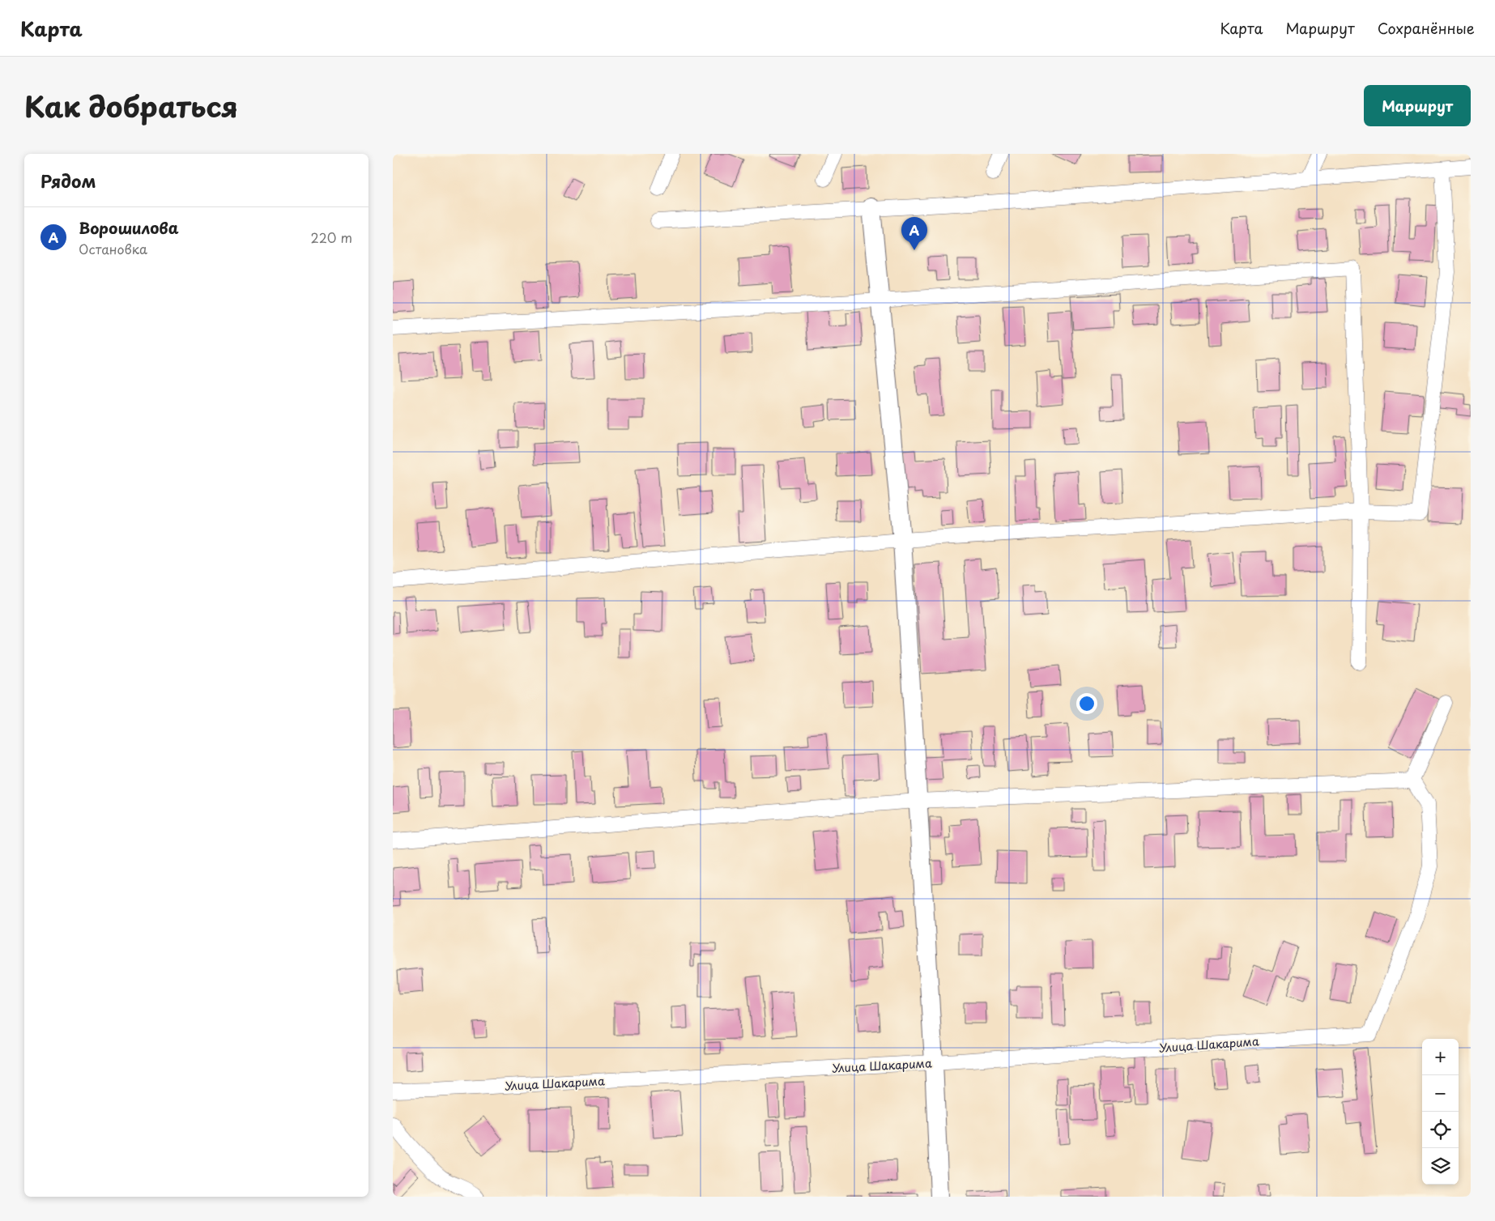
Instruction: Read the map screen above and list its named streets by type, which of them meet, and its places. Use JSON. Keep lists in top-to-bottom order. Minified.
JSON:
{"streets":{"street":["Улица Шакарима"]},"page":{"header":"Карта","nav":["Карта","Маршрут","Сохранённые"],"title":"Как добраться","buttons":"Маршрут","heading":"Рядом","list":[{"mark":"A","name":"Ворошилова","note":"Остановка","value":"220 m"}],"pins":"A","map_buttons":["+","−"]}}
